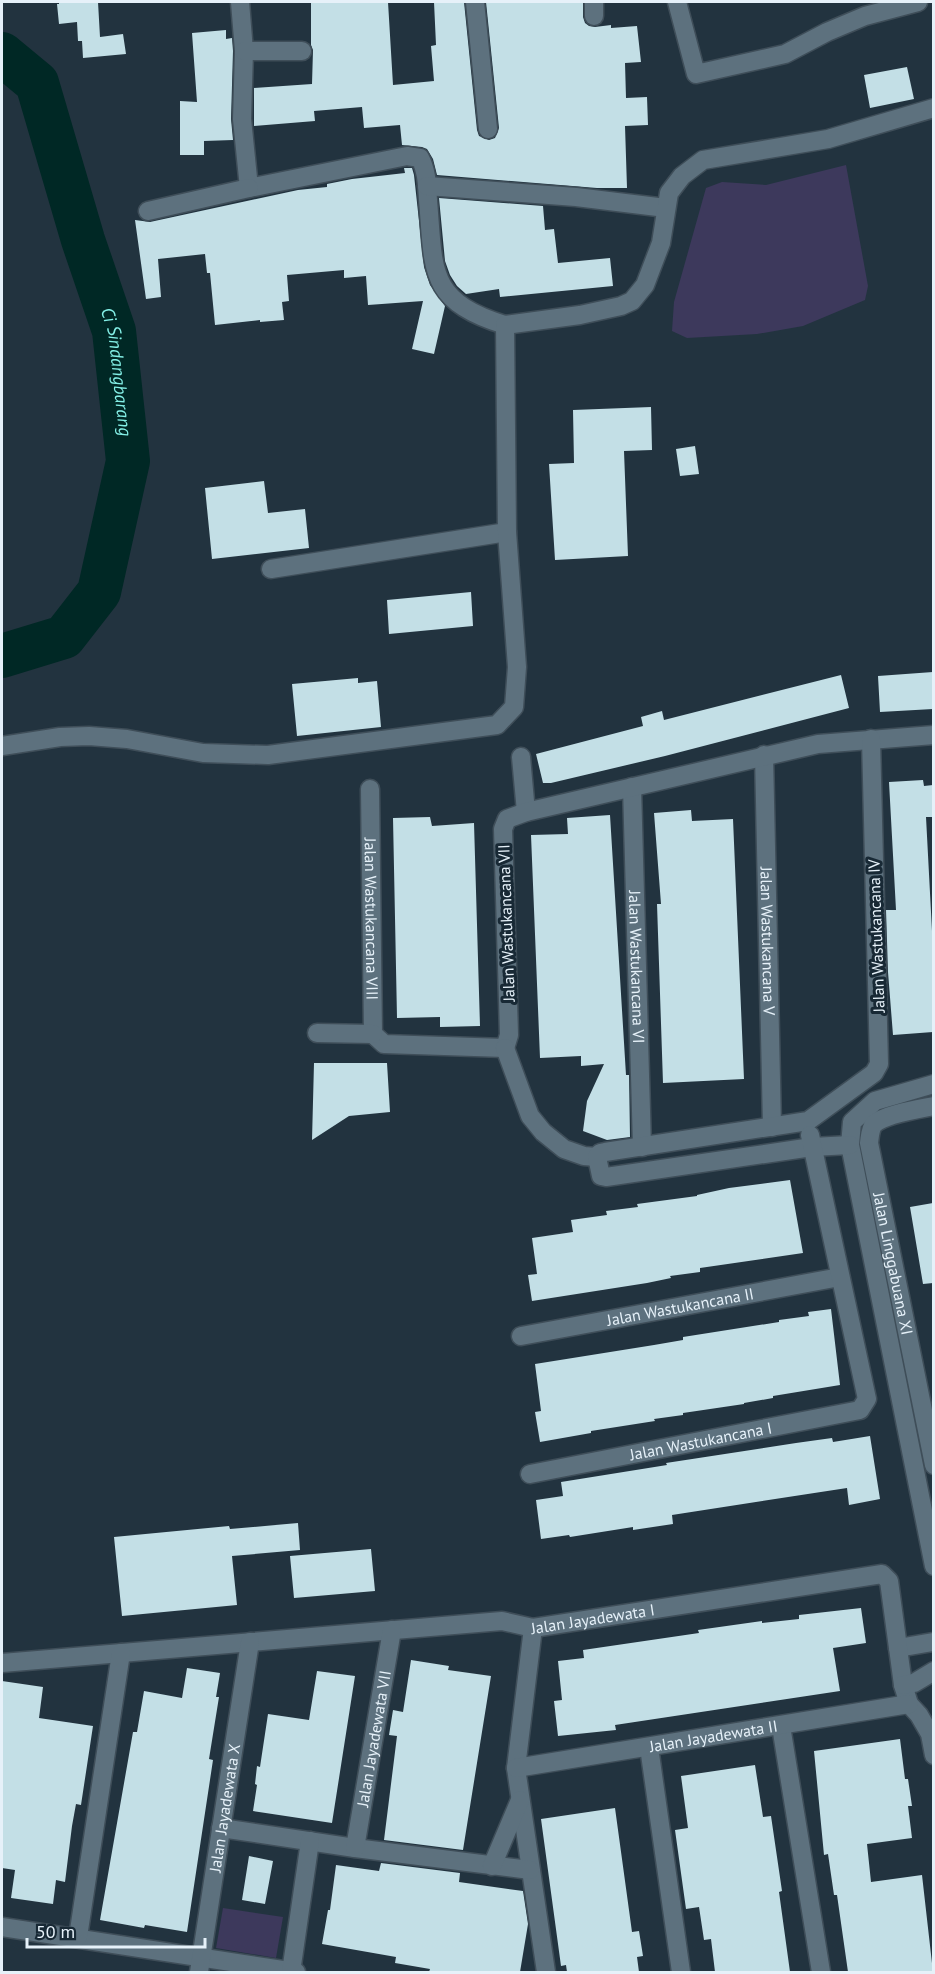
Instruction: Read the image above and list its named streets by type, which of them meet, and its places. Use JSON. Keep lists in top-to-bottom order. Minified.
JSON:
{"streets":{"street":["Jalan Wastukancana VIII","Jalan Wastukancana VII","Jalan Wastukancana IV","Jalan Wastukancana V","Jalan Wastukancana VI","Jalan Linggabuana XI","Jalan Wastukancana II","Jalan Wastukancana I","Jalan Jayadewata I","Jalan Jayadewata II","Jalan Jayadewata VII","Jalan Jayadewata X"]},"crossings":[["Jalan Wastukancana II","Jalan Wastukancana I"],["Jalan Jayadewata I","Jalan Jayadewata II"]],"water":["Ci Sindangbarang"],"scale_bar":"50 m"}
